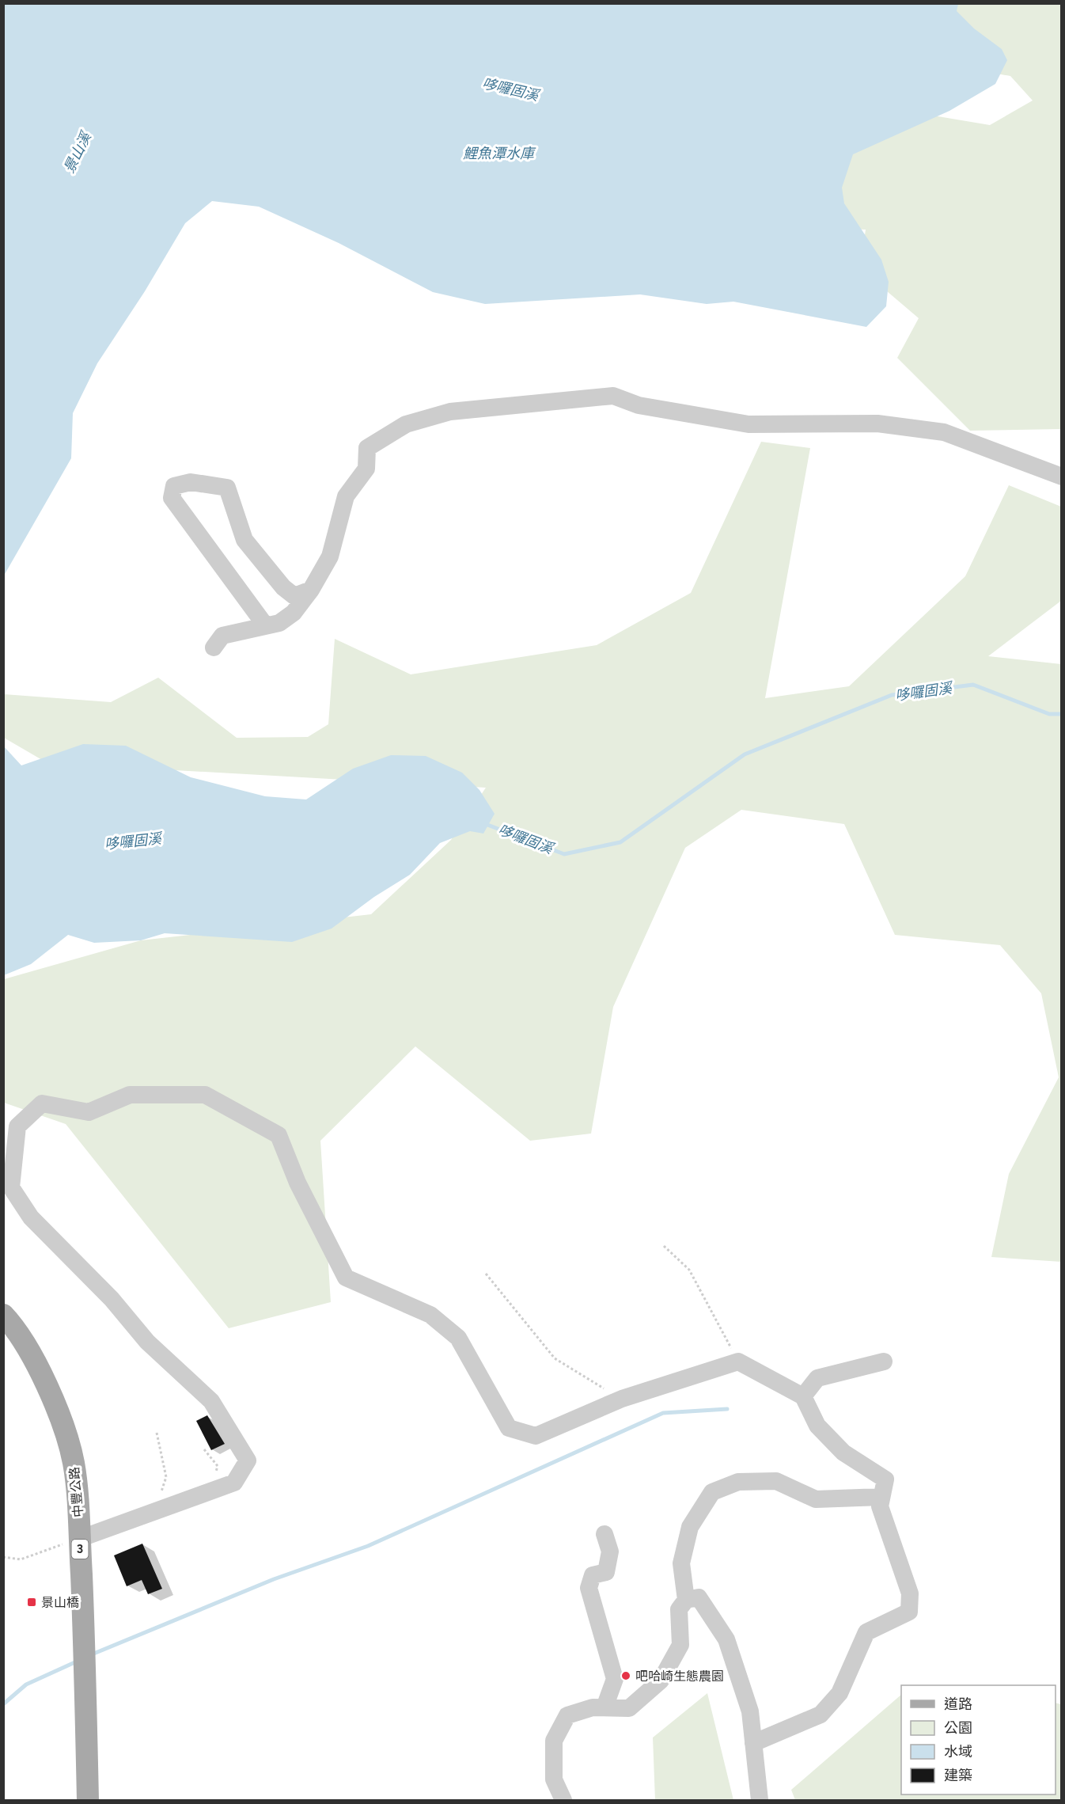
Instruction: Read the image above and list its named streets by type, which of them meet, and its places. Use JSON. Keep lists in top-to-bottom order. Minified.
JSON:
{"streets":{"main road":["中豐公路","3"]},"water":["哆囉固溪","景山溪","鯉魚潭水庫"],"places":{"transit":["景山橋"],"other":["吧哈崎生態農園"]},"legend":["道路","公園","水域","建築"]}
